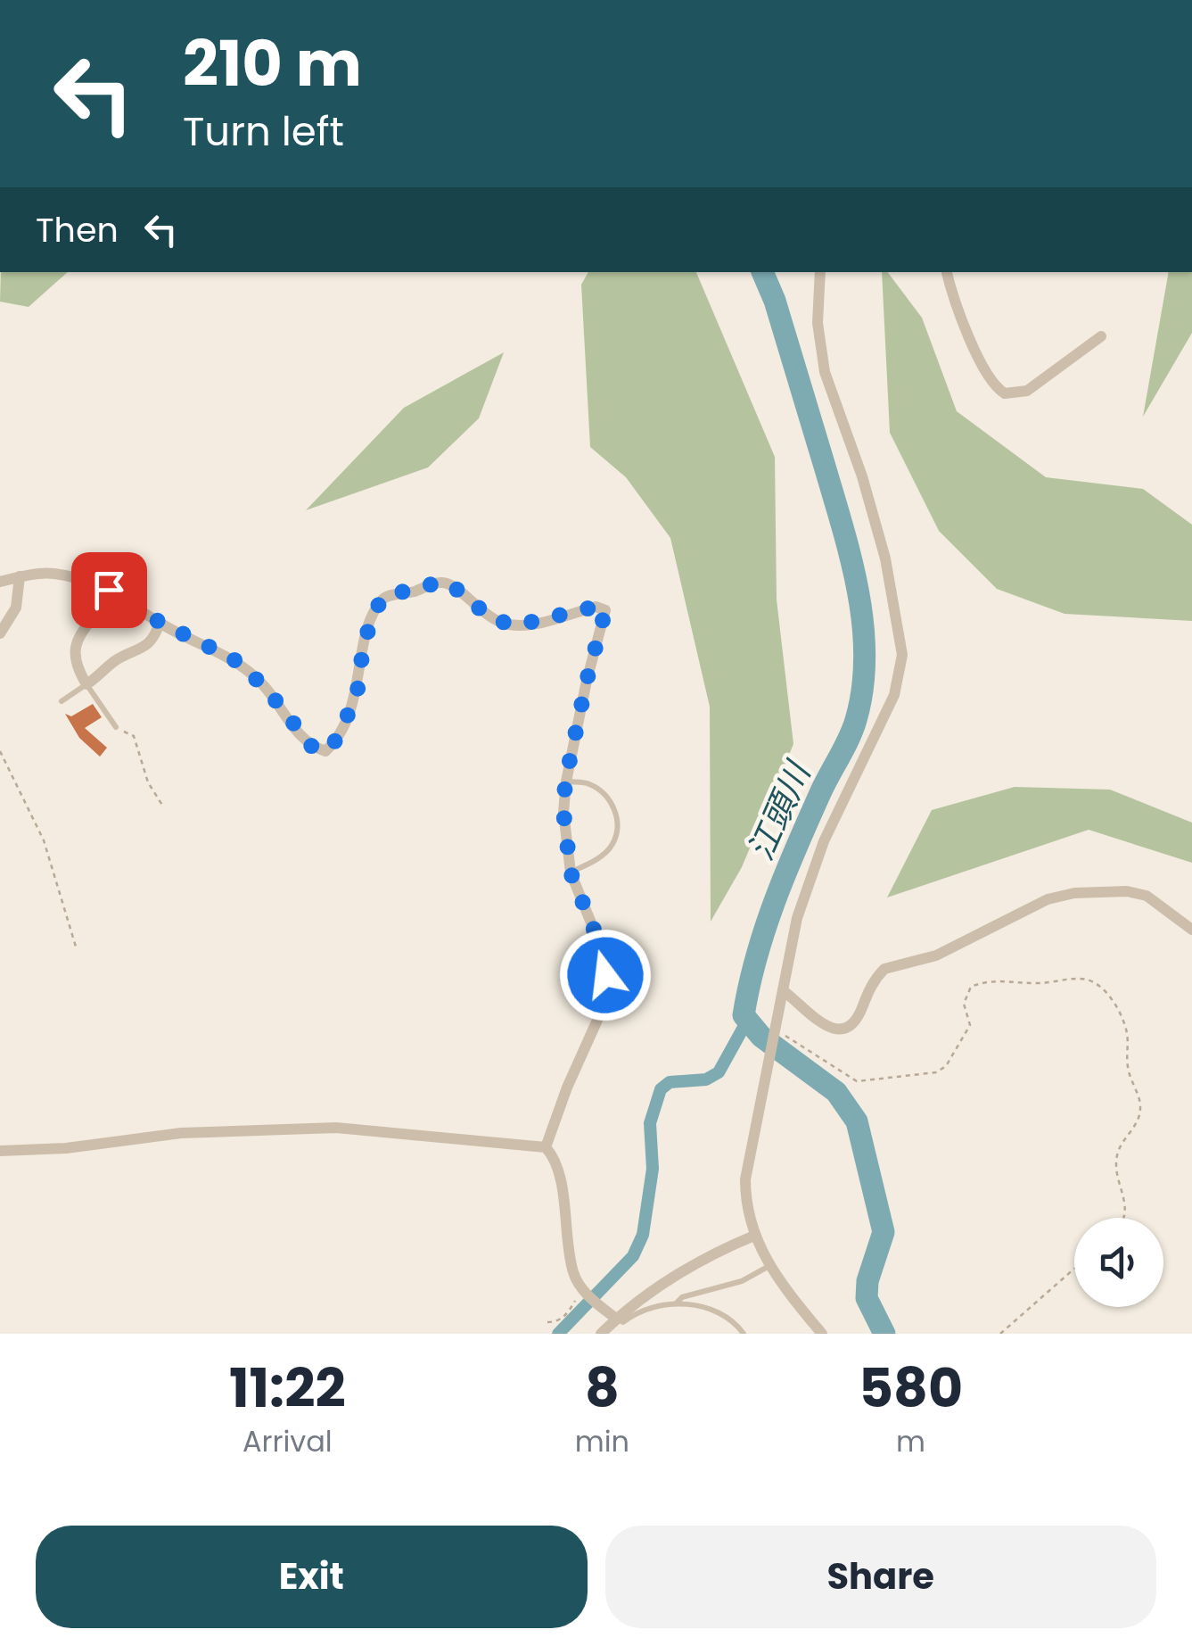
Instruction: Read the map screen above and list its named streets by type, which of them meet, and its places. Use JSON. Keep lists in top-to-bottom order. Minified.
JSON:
{"water":["江頭川"],"page":{"turn":["210 m","Turn left"],"then":"Then","eta":["11:22","Arrival","8","min","580","m"],"buttons":["Exit","Share"]}}
